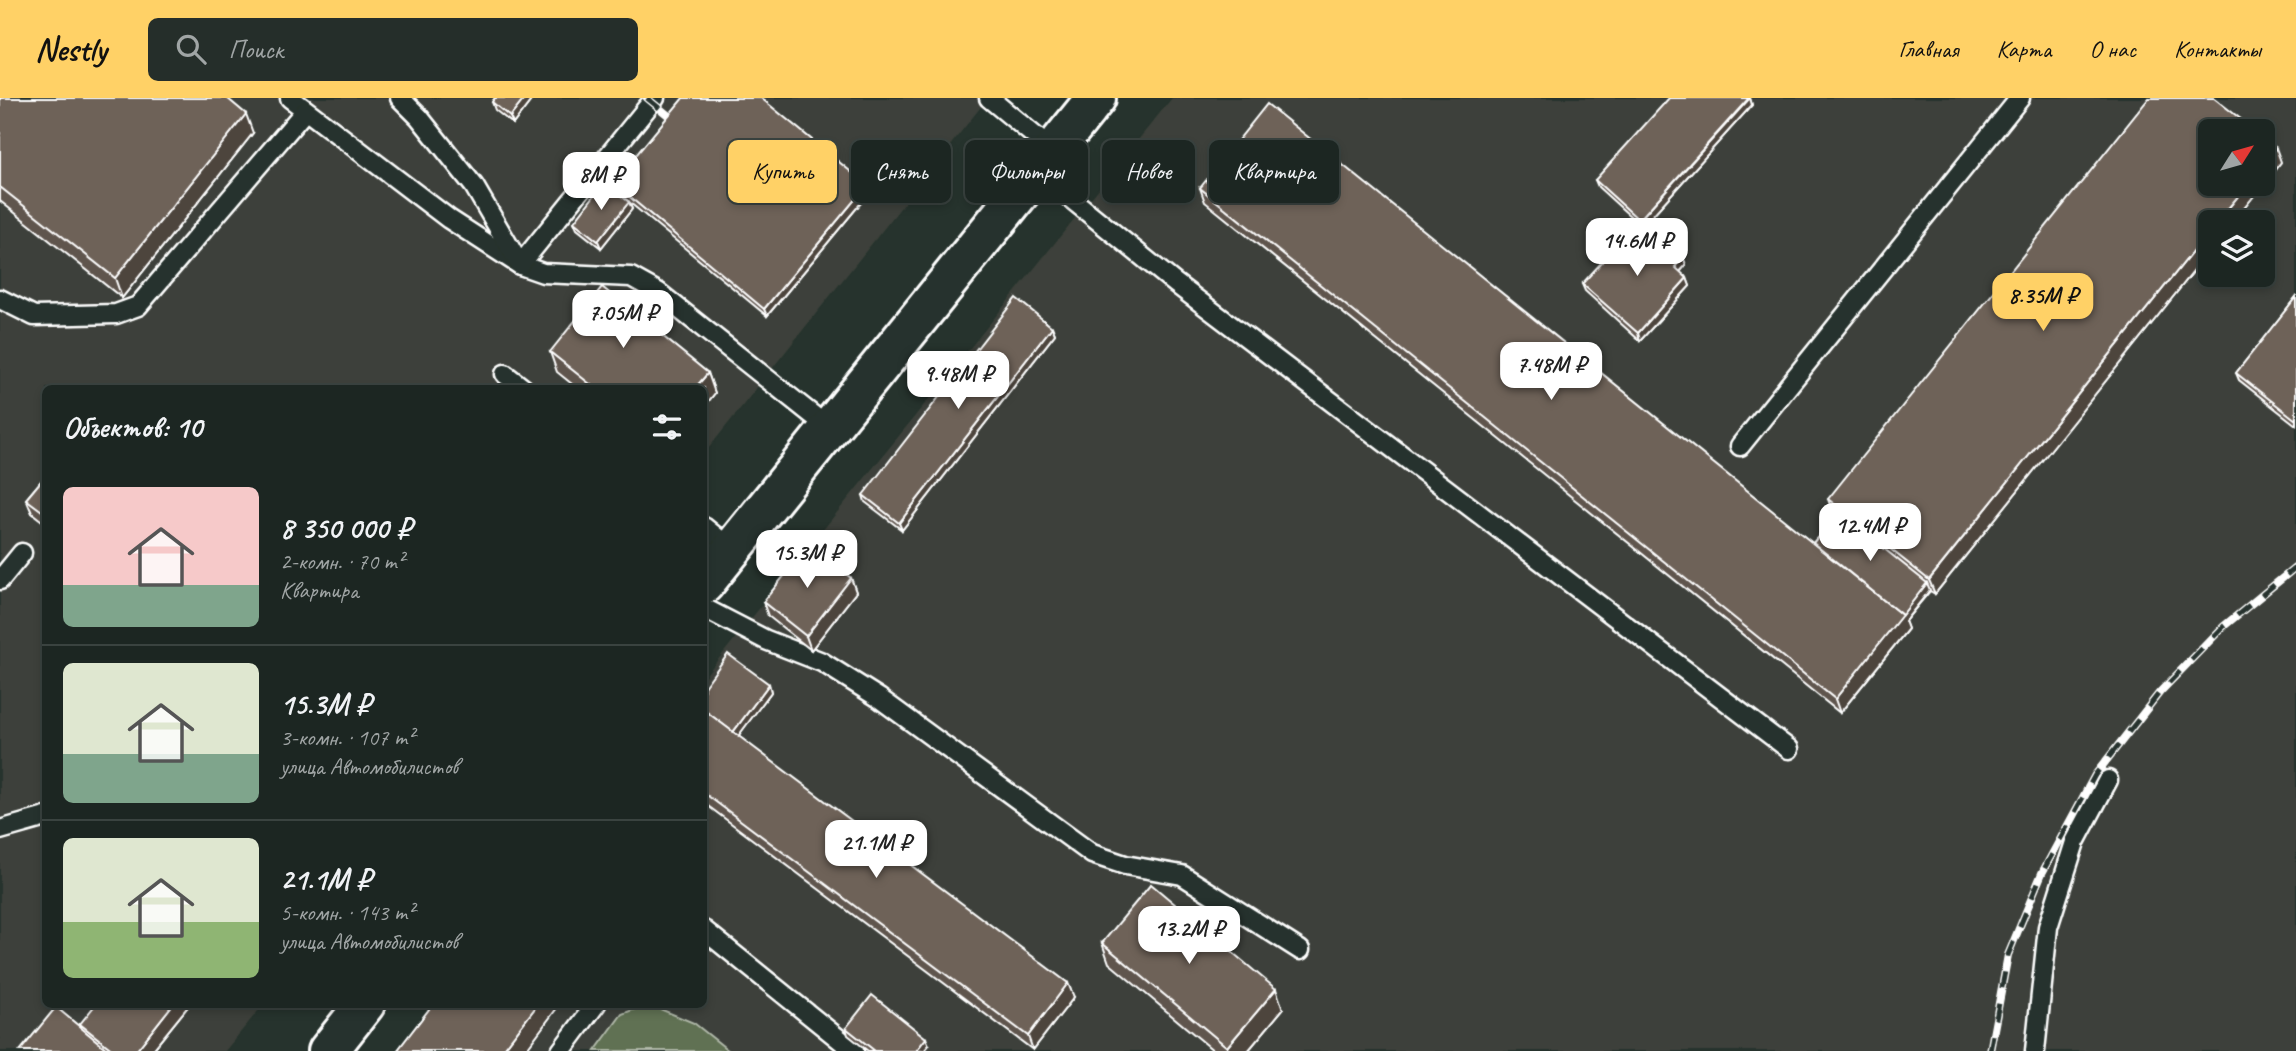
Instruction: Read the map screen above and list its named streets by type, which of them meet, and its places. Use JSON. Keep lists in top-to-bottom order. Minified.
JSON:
{"north":"top right","page":{"header":"Nestly","search":"Поиск","nav":["Главная","Карта","О нас","Контакты"],"chip":["Купить","Снять","Фильтры","Новое","Квартира"],"price":["8M ₽","14.6M ₽","8.35M ₽","7.05M ₽","7.48M ₽","9.48M ₽","12.4M ₽","15.3M ₽","21.1M ₽","13.2M ₽"],"heading":"Объектов: 10","list":[{"name":"8 350 000 ₽","note":"2-комн. · 70 m² · Квартира"},{"name":"15.3M ₽","note":"3-комн. · 107 m² · улица Автомобилистов"},{"name":"21.1M ₽","note":"5-комн. · 143 m² · улица Автомобилистов"}]}}
